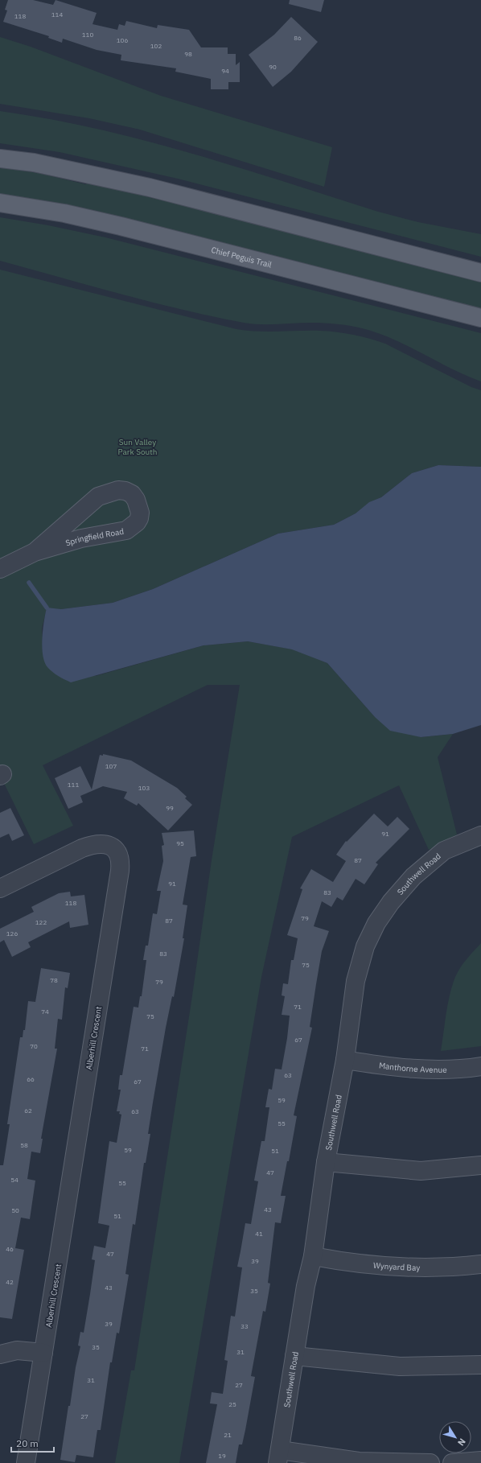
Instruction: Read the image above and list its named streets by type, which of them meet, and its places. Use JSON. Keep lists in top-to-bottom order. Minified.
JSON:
{"streets":{"main road":["Chief Peguis Trail"],"street":["Springfield Road","Southwell Road","Alberhill Crescent","Manthorne Avenue","Wynyard Bay"]},"crossings":[["Southwell Road","Manthorne Avenue"],["Southwell Road","Wynyard Bay"]],"parks":["Sun Valley Park South"],"house_numbers":["114","118","110","86","106","102","98","90","94","107","111","103","99","91","95","87","91","83","118","79","87","122","126","83","75","78","79","71","74","75","67","70","71","63","66","67","59","62","63","55","58","59","51","47","54","55","43","50","51","41","46","47","39","42","43","35","39","33","35","31","31","27","25","27","21","19"],"scale_bar":"20 m","north":"bottom right"}
